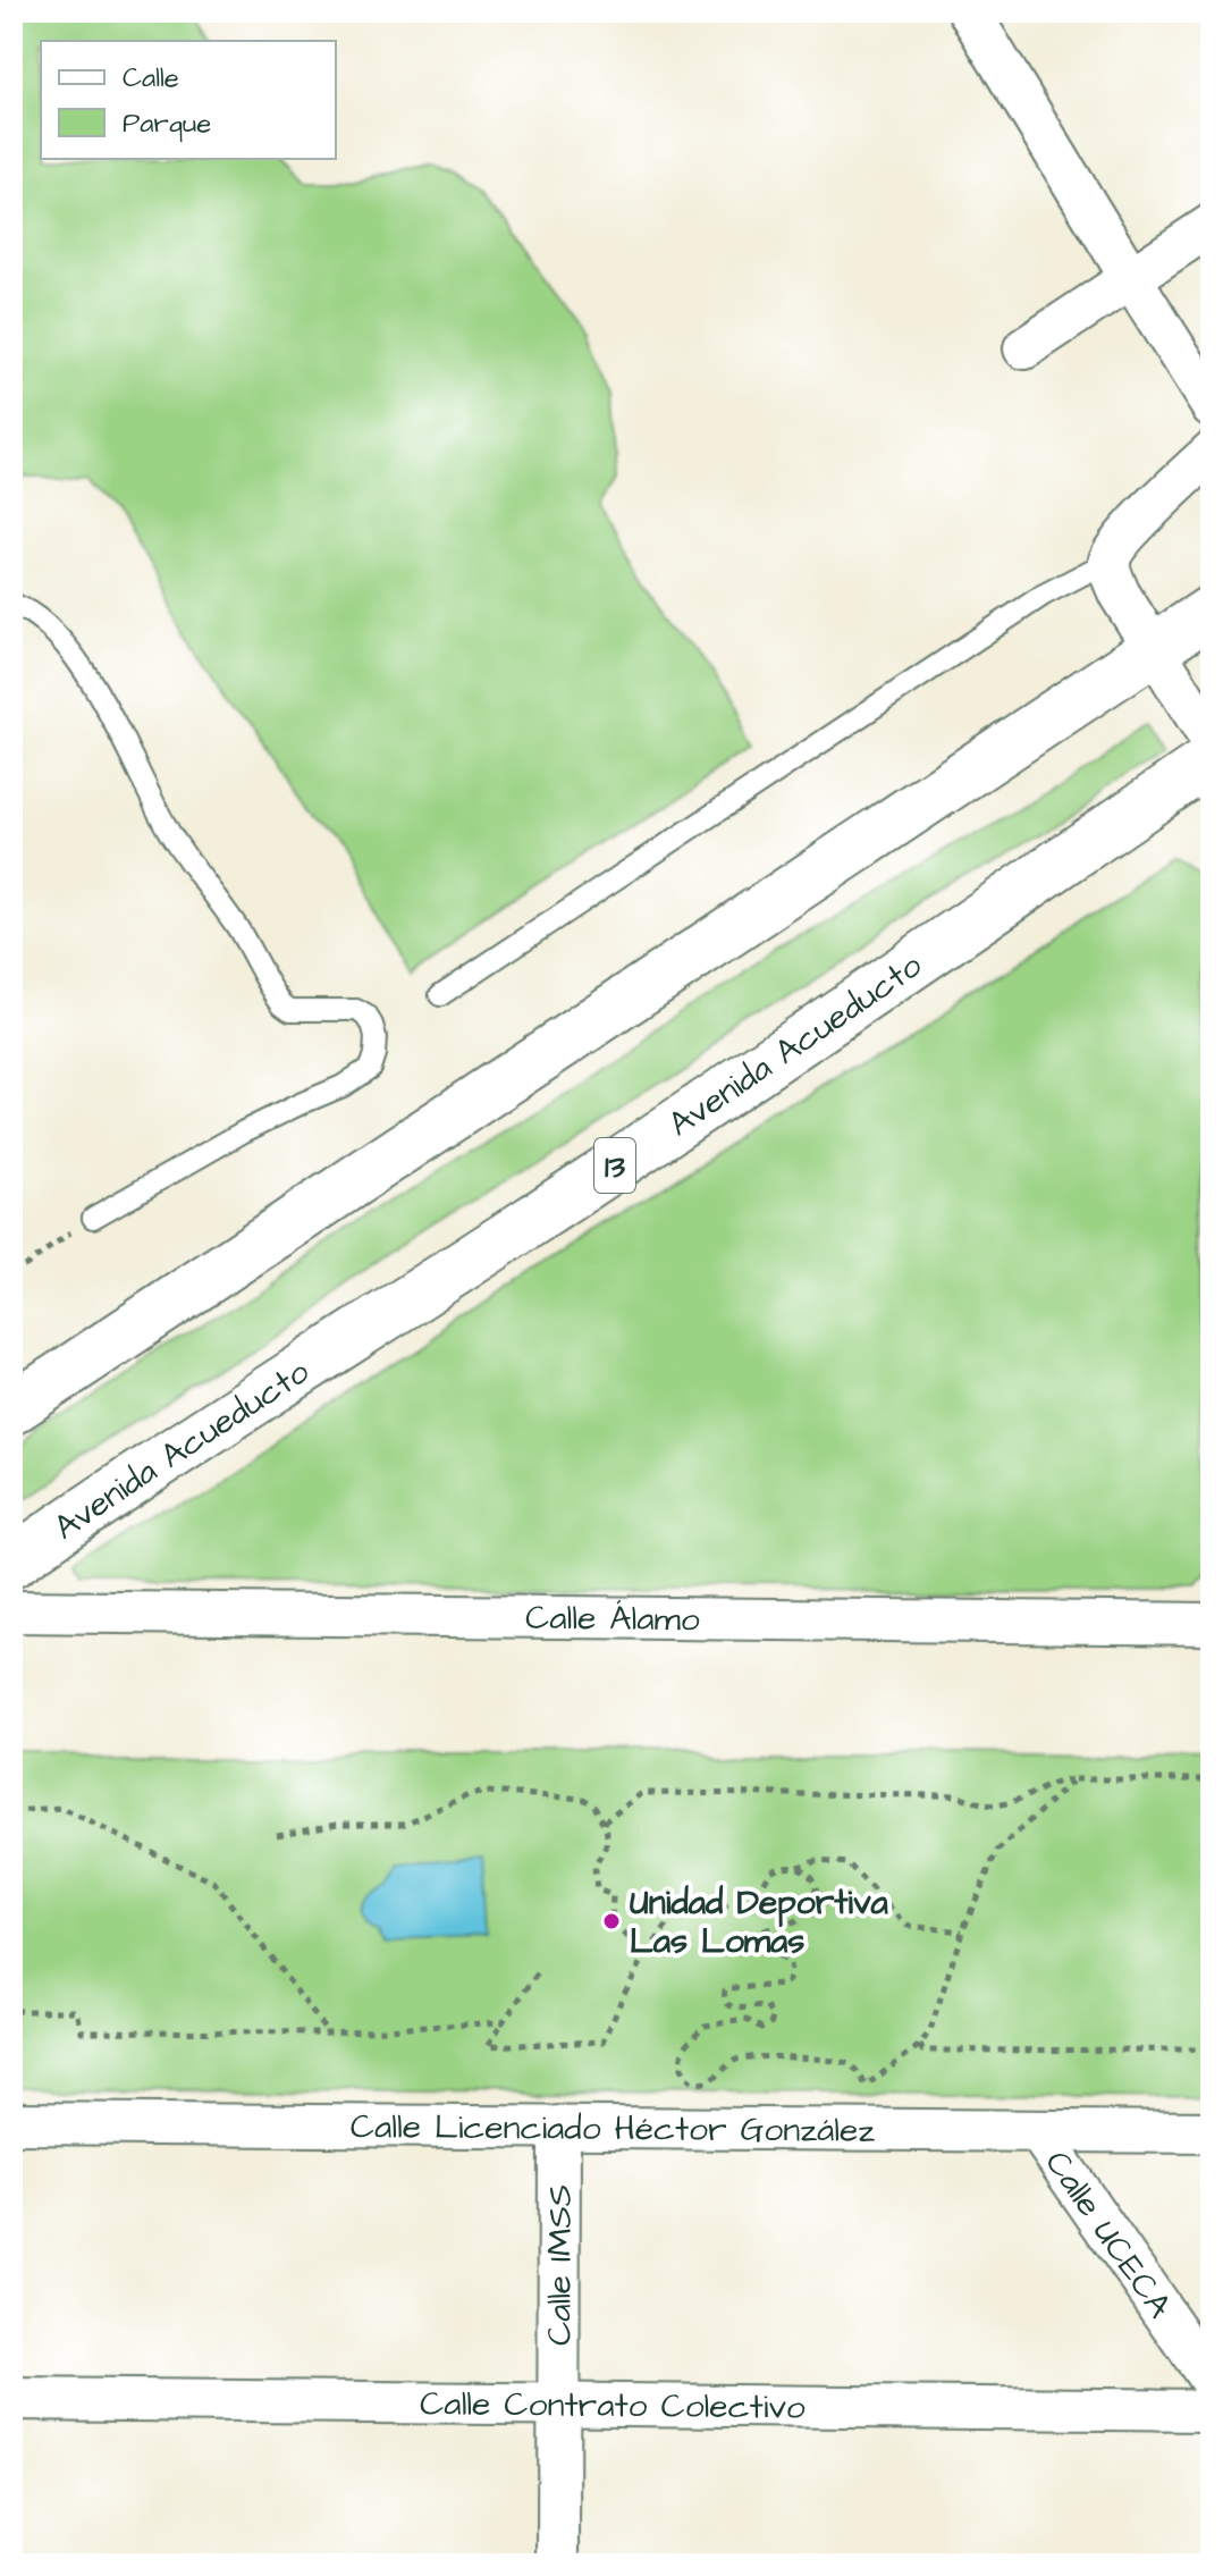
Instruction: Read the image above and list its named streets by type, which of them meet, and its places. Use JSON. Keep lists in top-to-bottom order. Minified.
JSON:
{"streets":{"main road":["Avenida Acueducto","13"],"street":["Calle Álamo","Calle Licenciado Héctor González","Calle UCECA","Calle IMSS","Calle Contrato Colectivo"]},"crossings":[["Calle Licenciado Héctor González","Calle UCECA"],["Calle Licenciado Héctor González","Calle IMSS"],["Calle IMSS","Calle Contrato Colectivo"]],"places":["Unidad Deportiva Las Lomas"],"legend":["Calle","Parque"]}
